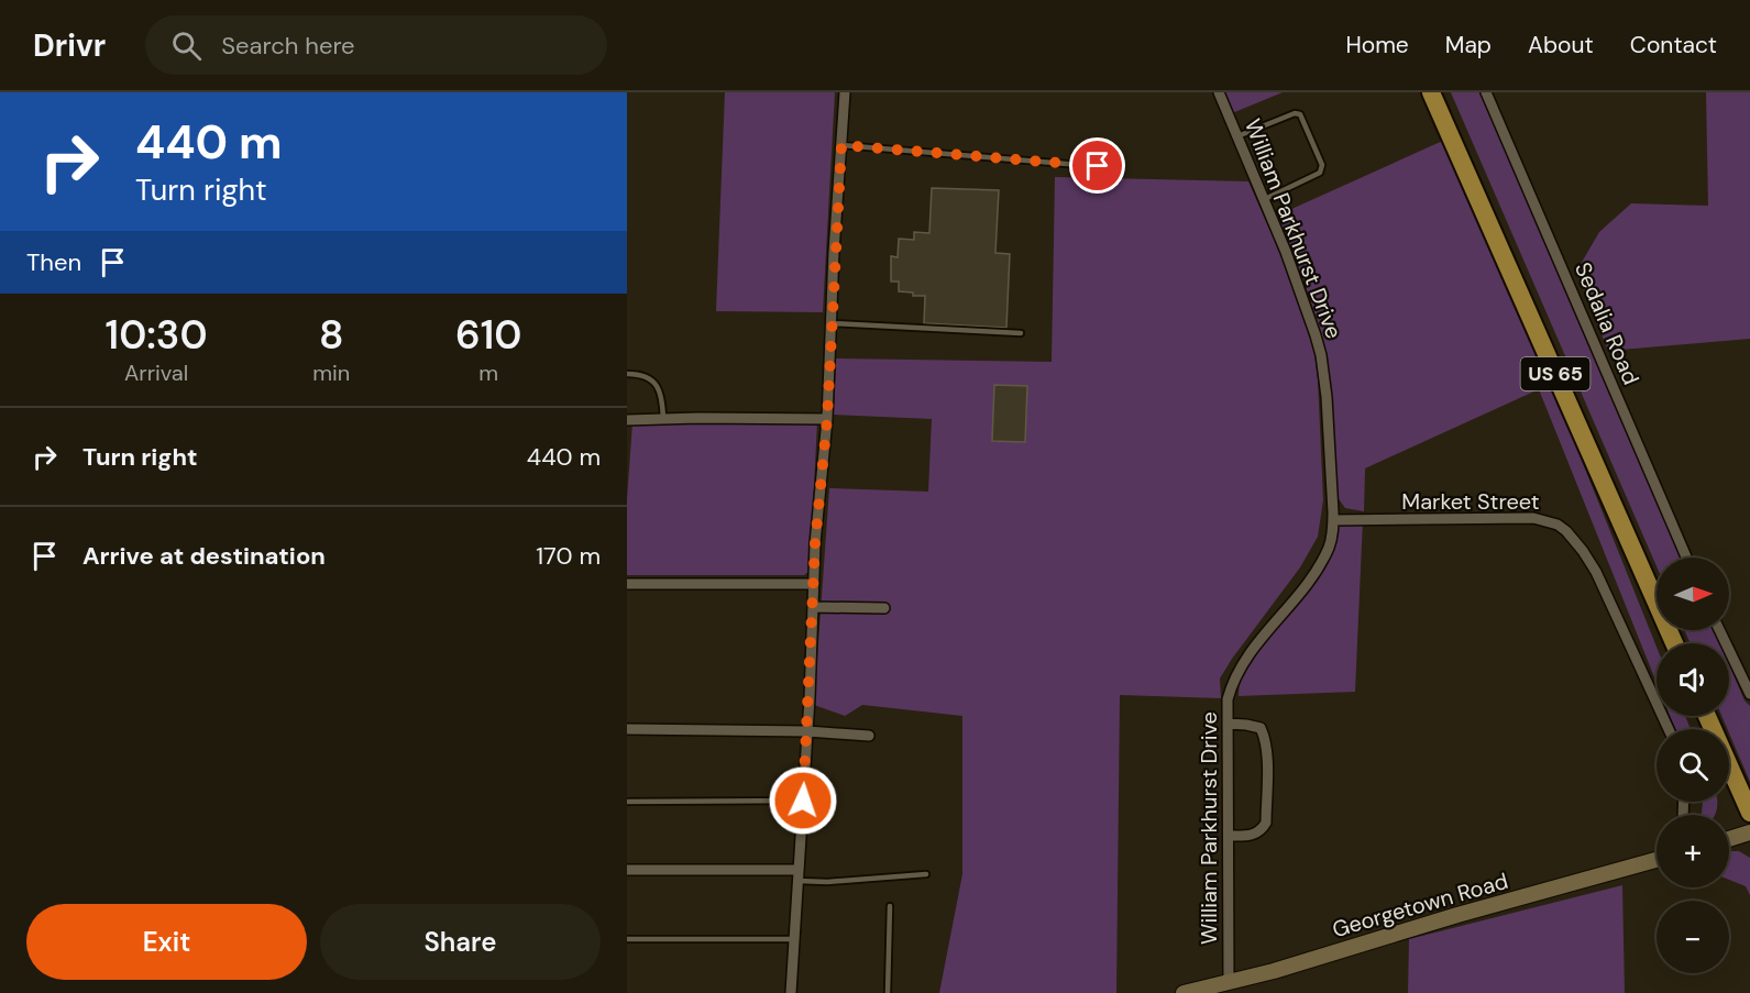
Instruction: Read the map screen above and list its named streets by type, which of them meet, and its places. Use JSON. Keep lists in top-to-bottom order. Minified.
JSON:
{"streets":{"highway":["US 65"],"street":["William Parkhurst Drive","Sedalia Road","Market Street","Georgetown Road"]},"crossings":[["William Parkhurst Drive","Market Street"],["William Parkhurst Drive","Georgetown Road"]],"north":"right","page":{"header":"Drivr","search":"Search here","nav":["Home","Map","About","Contact"],"turn":["440 m","Turn right"],"then":"Then","eta":["10:30","Arrival","8","min","610","m"],"list":[{"name":"Turn right","value":"440 m"},{"name":"Arrive at destination","value":"170 m"}],"map_buttons":["+","−"],"buttons":["Exit","Share"]}}
